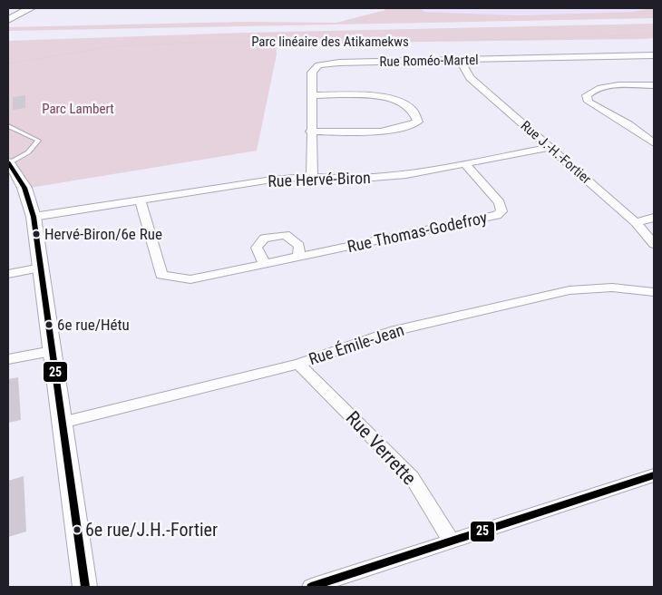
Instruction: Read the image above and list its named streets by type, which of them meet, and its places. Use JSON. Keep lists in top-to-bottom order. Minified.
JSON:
{"streets":{"street":["Rue Roméo-Martel","Rue J.-H.-Fortier","Rue Hervé-Biron","Rue Thomas-Godefroy","Rue Émile-Jean","Rue Verrette"],"path":["Parc linéaire des Atikamekws"]},"crossings":[["Rue Roméo-Martel","Rue J.-H.-Fortier"],["Rue Roméo-Martel","Rue Hervé-Biron"],["Rue J.-H.-Fortier","Rue Hervé-Biron"],["Rue Hervé-Biron","Rue Thomas-Godefroy"],["Rue Émile-Jean","Rue Verrette"]],"parks":["Parc Lambert"],"places":["Hervé-Biron/6e Rue","6e rue/Hétu","6e rue/J.H.-Fortier"],"lines":["transit line 25"]}
